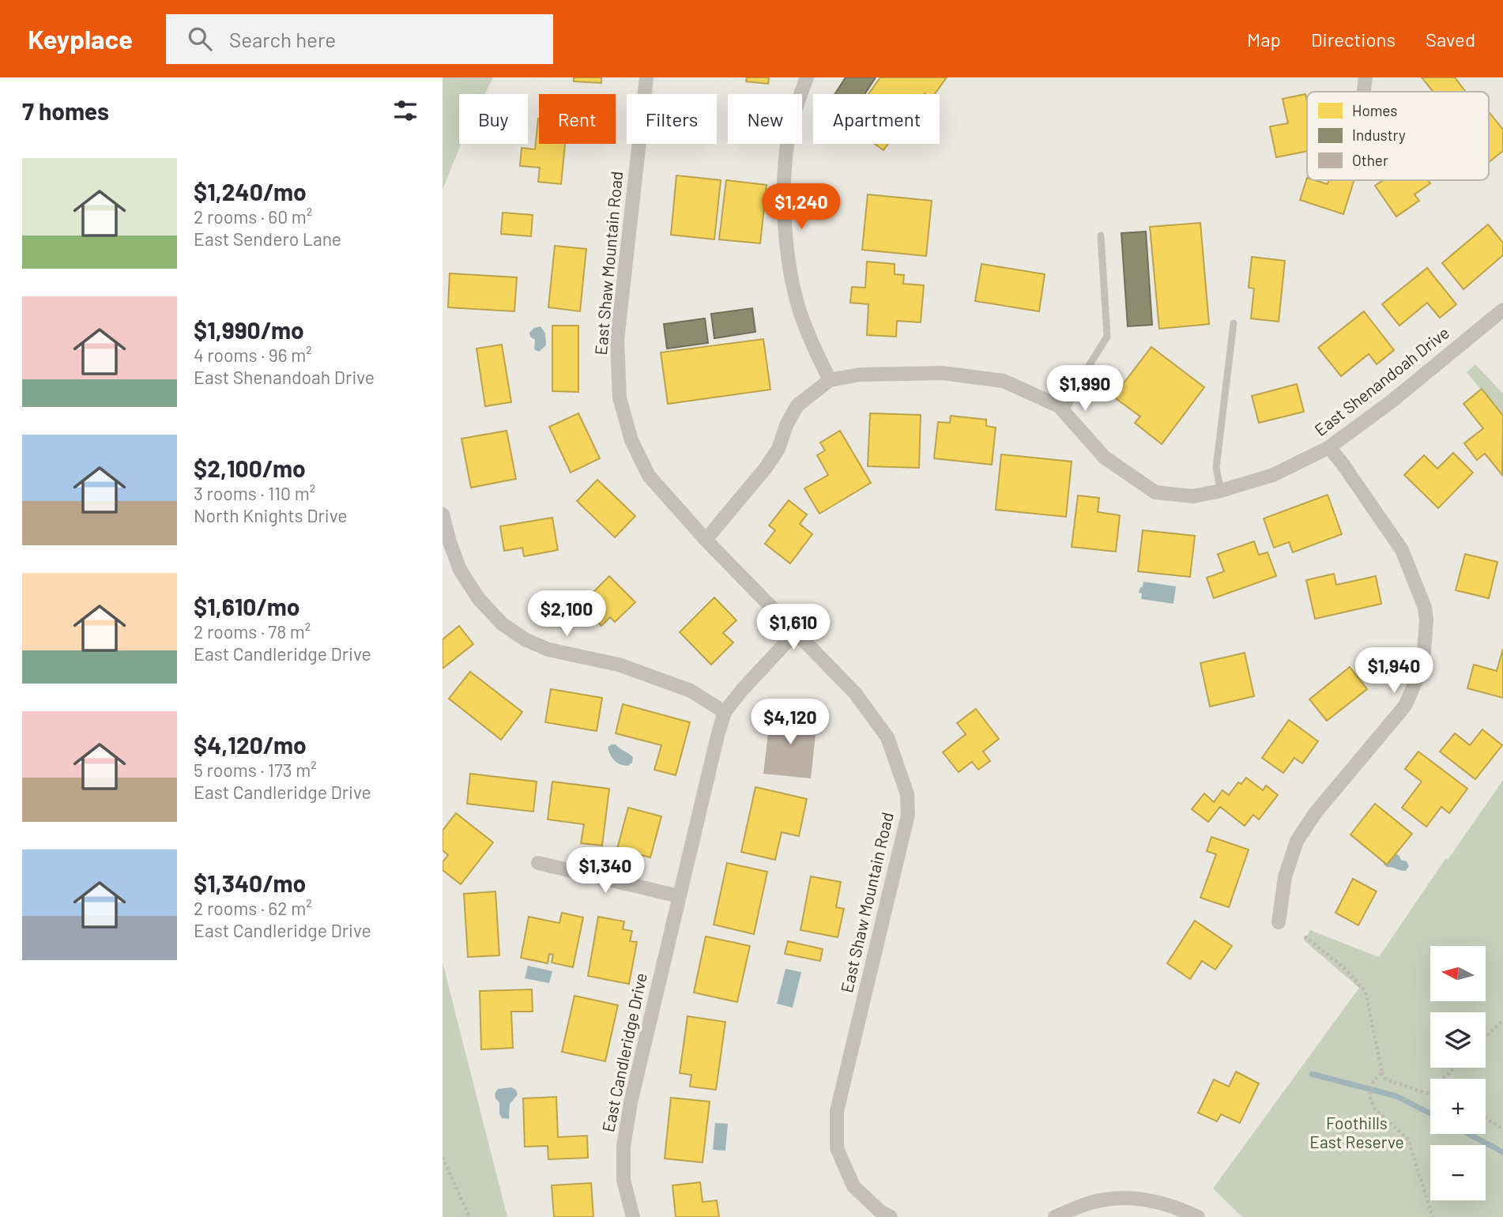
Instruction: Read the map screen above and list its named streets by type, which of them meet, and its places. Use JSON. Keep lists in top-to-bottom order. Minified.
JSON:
{"streets":{"street":["East Shaw Mountain Road","East Shenandoah Drive","East Candleridge Drive"]},"crossings":[["East Shaw Mountain Road","East Shenandoah Drive"],["East Shaw Mountain Road","East Candleridge Drive"]],"parks":["Foothills East Reserve"],"legend":["Homes","Industry","Other"],"north":"left","page":{"header":"Keyplace","search":"Search here","nav":["Map","Directions","Saved"],"heading":"7 homes","chip":["Buy","Rent","Filters","New","Apartment"],"list":[{"name":"$1,240/mo","note":"2 rooms · 60 m² · East Sendero Lane"},{"name":"$1,990/mo","note":"4 rooms · 96 m² · East Shenandoah Drive"},{"name":"$2,100/mo","note":"3 rooms · 110 m² · North Knights Drive"},{"name":"$1,610/mo","note":"2 rooms · 78 m² · East Candleridge Drive"},{"name":"$4,120/mo","note":"5 rooms · 173 m² · East Candleridge Drive"},{"name":"$1,340/mo","note":"2 rooms · 62 m² · East Candleridge Drive"}],"price":["$1,240","$1,990","$2,100","$1,610","$1,940","$4,120","$1,340"],"map_buttons":["+","−"]}}
